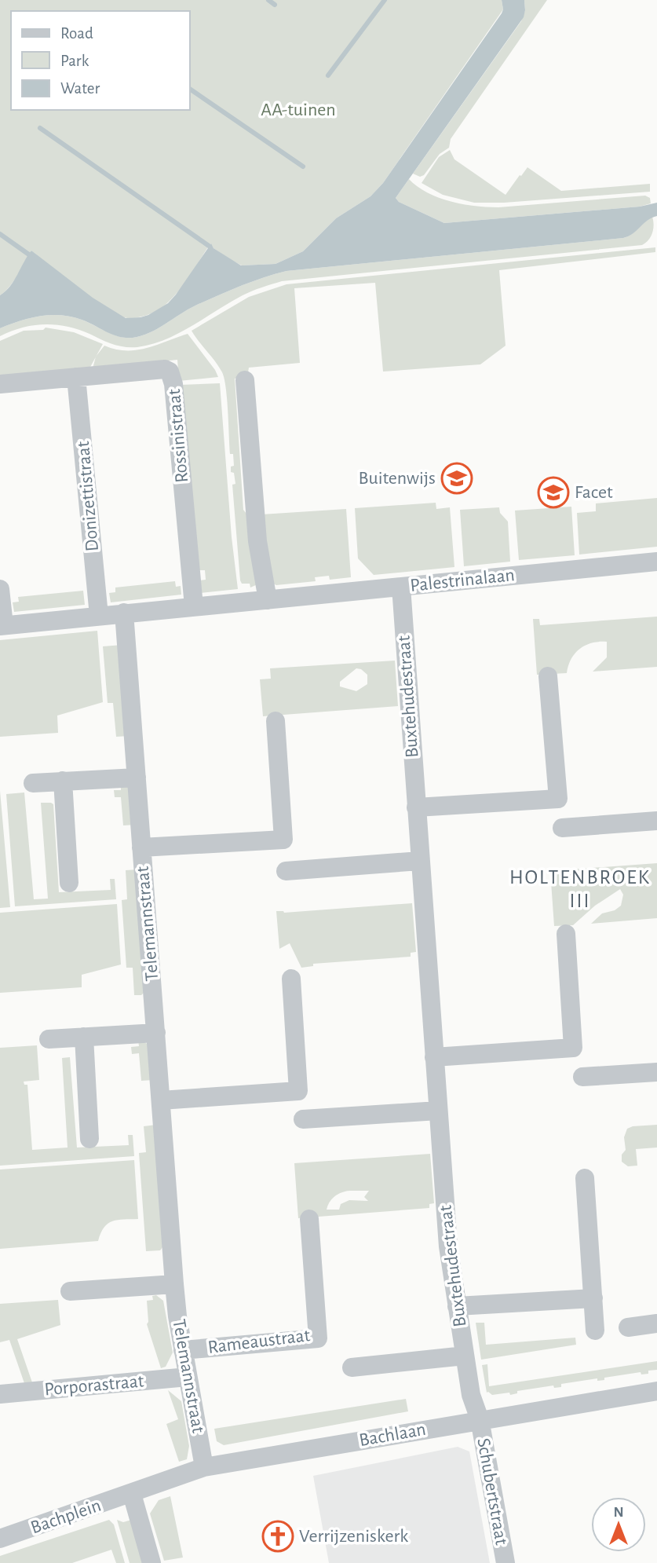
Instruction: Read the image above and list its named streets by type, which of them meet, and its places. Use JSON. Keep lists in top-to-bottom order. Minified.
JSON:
{"streets":{"street":["Rossinistraat","Donizettistraat","Palestrinalaan","Buxtehudestraat","Telemannstraat","Rameaustraat","Porporastraat","Bachlaan","Schubertstraat","Bachplein"]},"crossings":[["Rossinistraat","Donizettistraat"],["Rossinistraat","Palestrinalaan"],["Donizettistraat","Palestrinalaan"],["Palestrinalaan","Buxtehudestraat"],["Palestrinalaan","Telemannstraat"],["Buxtehudestraat","Bachlaan"],["Buxtehudestraat","Schubertstraat"],["Telemannstraat","Rameaustraat"],["Telemannstraat","Porporastraat"],["Telemannstraat","Bachlaan"],["Bachlaan","Schubertstraat"],["Bachlaan","Bachplein"]],"districts":["HOLTENBROEK III"],"parks":["AA-tuinen"],"places":{"school or university":["Buitenwijs","Facet"],"church":["Verrijzeniskerk"]},"legend":["Road","Park","Water"],"north":"top"}
